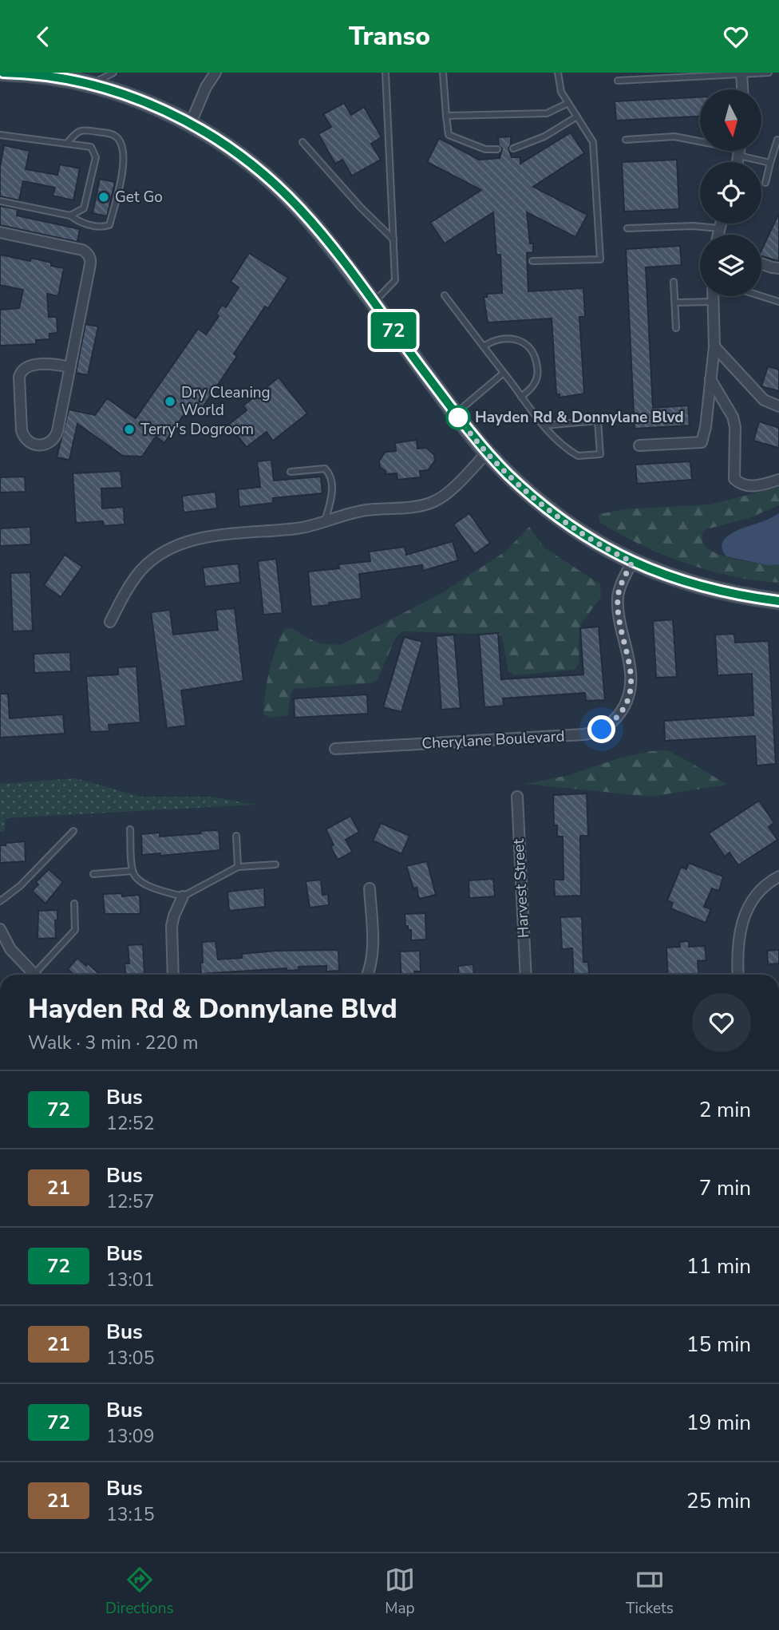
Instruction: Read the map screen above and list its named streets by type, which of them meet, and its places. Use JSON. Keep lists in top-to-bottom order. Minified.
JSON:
{"streets":{"street":["Cherylane Boulevard","Harvest Street"]},"places":["Get Go","Dry Cleaning World","Hayden Rd & Donnylane Blvd","Terry's Dogroom"],"lines":["bus line 72"],"north":"bottom","page":{"header":"Transo","on_map":"72","heading":["Hayden Rd & Donnylane Blvd","Walk · 3 min · 220 m"],"list":[{"mark":"72","name":"Bus","note":"12:52","value":"2 min"},{"mark":"21","name":"Bus","note":"12:57","value":"7 min"},{"mark":"72","name":"Bus","note":"13:01","value":"11 min"},{"mark":"21","name":"Bus","note":"13:05","value":"15 min"},{"mark":"72","name":"Bus","note":"13:09","value":"19 min"},{"mark":"21","name":"Bus","note":"13:15","value":"25 min"}],"tabs":["Directions","Map","Tickets"]}}
